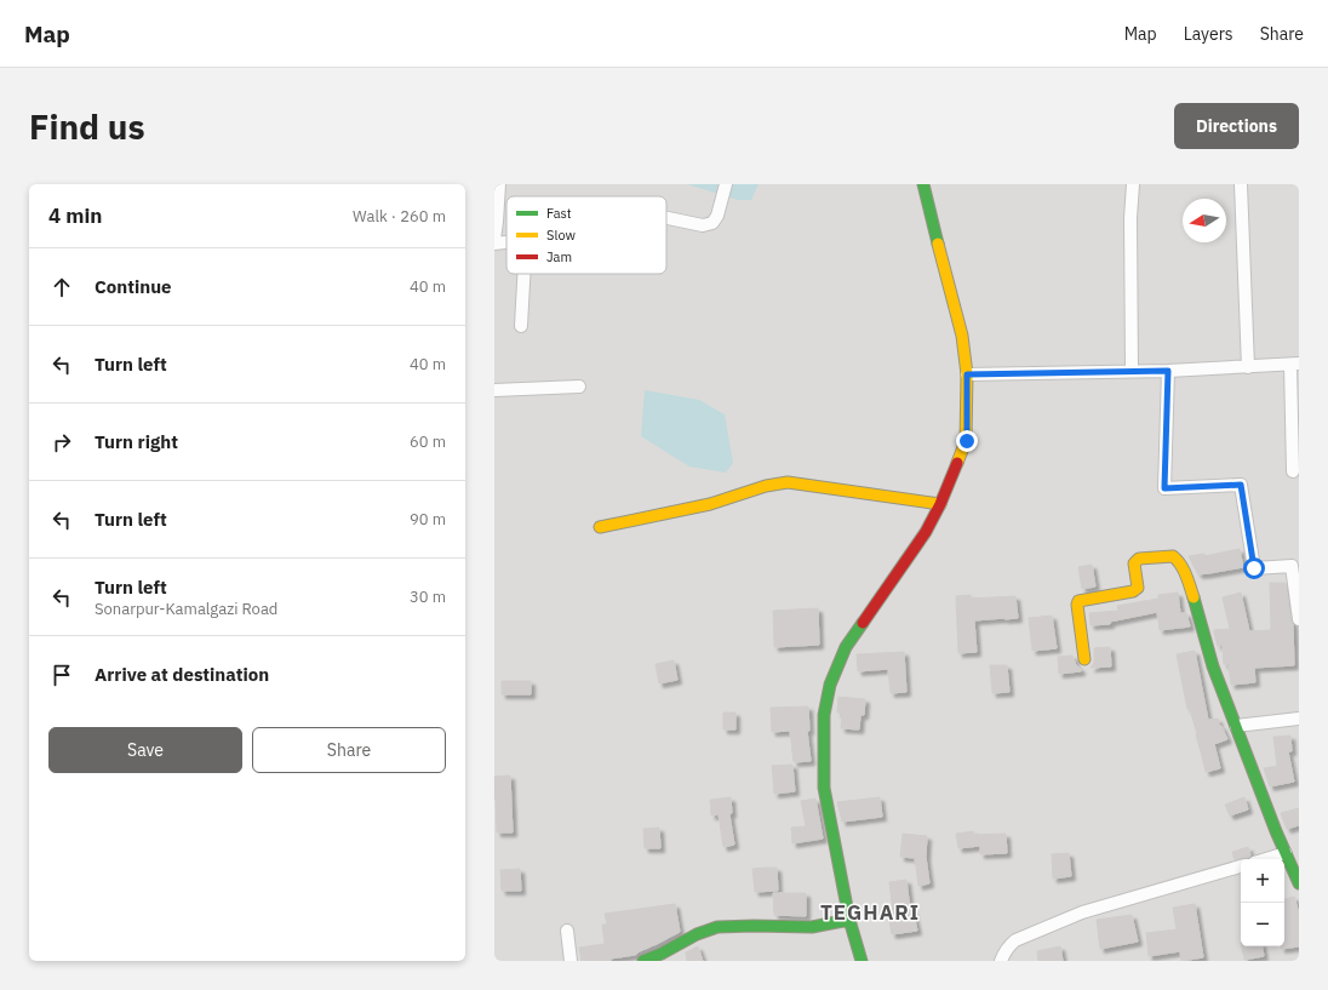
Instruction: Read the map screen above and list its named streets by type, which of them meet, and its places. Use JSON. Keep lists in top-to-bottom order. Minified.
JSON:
{"districts":["TEGHARI"],"legend":["Fast","Slow","Jam"],"north":"left","page":{"header":"Map","nav":["Map","Layers","Share"],"buttons":["Directions",["Save","Share"]],"title":"Find us","heading":["4 min","Walk · 260 m"],"list":[["Continue","40 m"],["Turn left","40 m"],["Turn right","60 m"],["Turn left","90 m"],["Turn left","Sonarpur-Kamalgazi Road","30 m"],"Arrive at destination"],"map_buttons":["+","−"]}}
